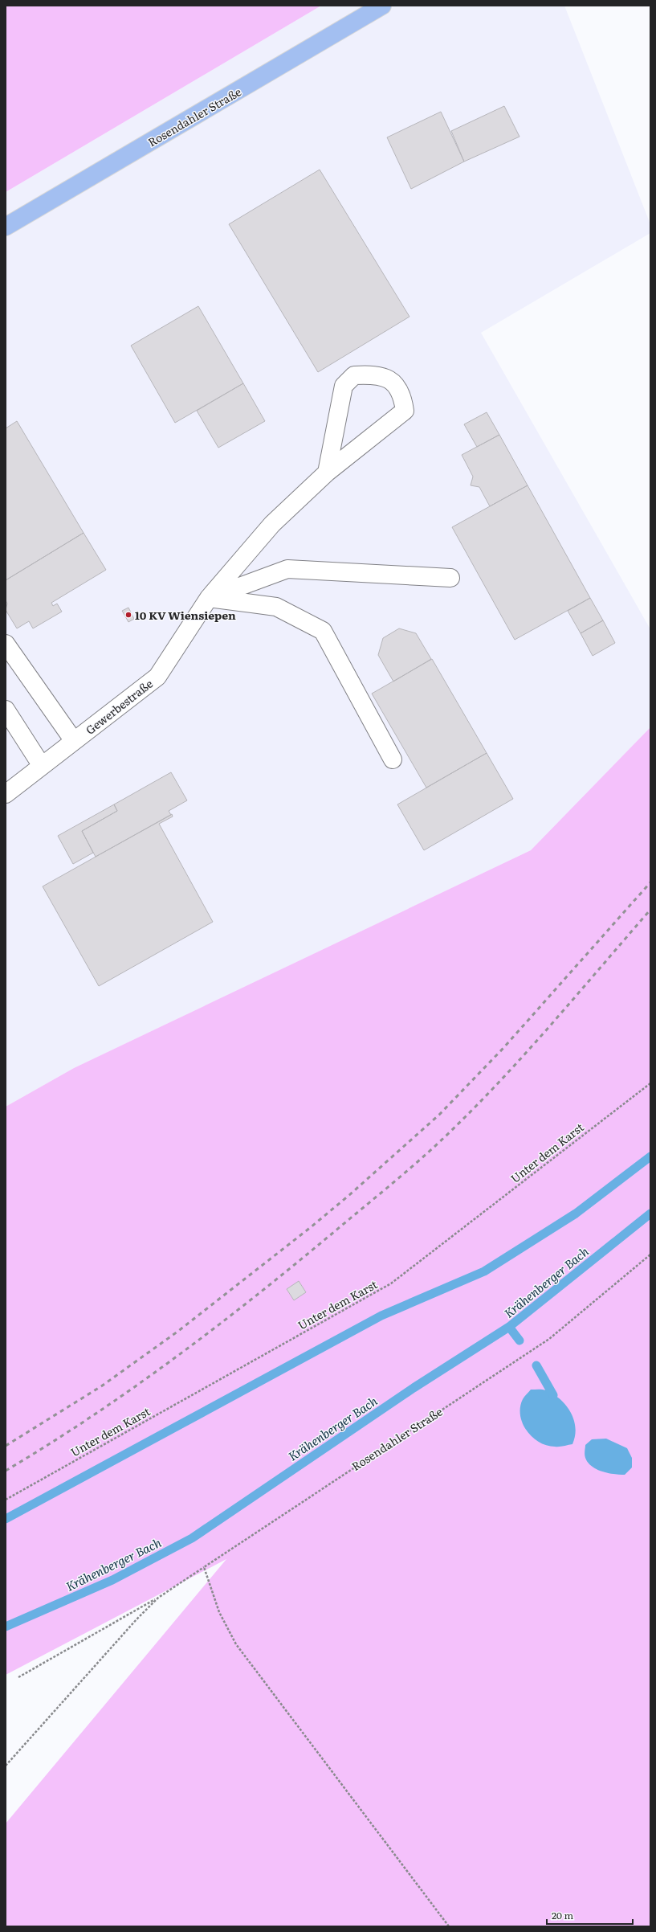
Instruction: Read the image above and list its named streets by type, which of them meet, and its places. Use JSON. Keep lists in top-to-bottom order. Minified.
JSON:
{"streets":{"main road":["Rosendahler Straße"],"street":["Gewerbestraße"],"path":["Unter dem Karst"]},"water":["Krähenberger Bach"],"places":["10 KV Wiensiepen"],"scale_bar":"20 m"}
